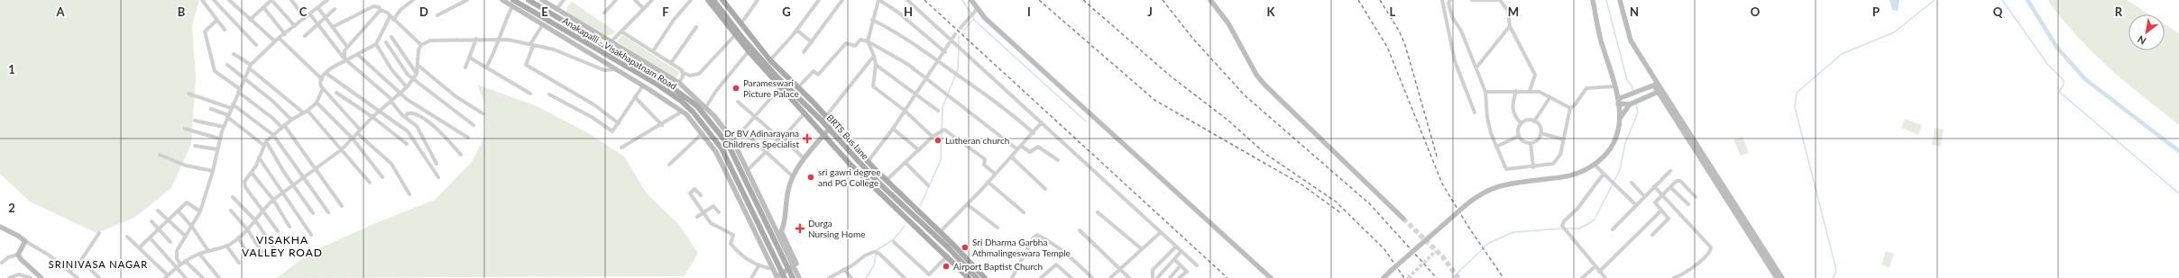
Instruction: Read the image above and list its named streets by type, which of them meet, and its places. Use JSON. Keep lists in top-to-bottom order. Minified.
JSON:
{"streets":{"main road":["Anakapalli - Visakhapatnam Road","BRTS Bus lane"]},"districts":["VISAKHA VALLEY ROAD","SRINIVASA NAGAR"],"places":{"other":["Parameswari Picture Palace","Lutheran church","sri gawri degree and PG College","Sri Dharma Garbha Athmalingeswara Temple","Airport Baptist Church"],"health":["Dr BV Adinarayana Childrens Specialist","Durga Nursing Home"]},"north":"bottom left","grid":{"columns":["A","B","C","D","E","F","G","H","I","J","K","L","M","N","O","P","Q","R"],"rows":["1","2"]}}
